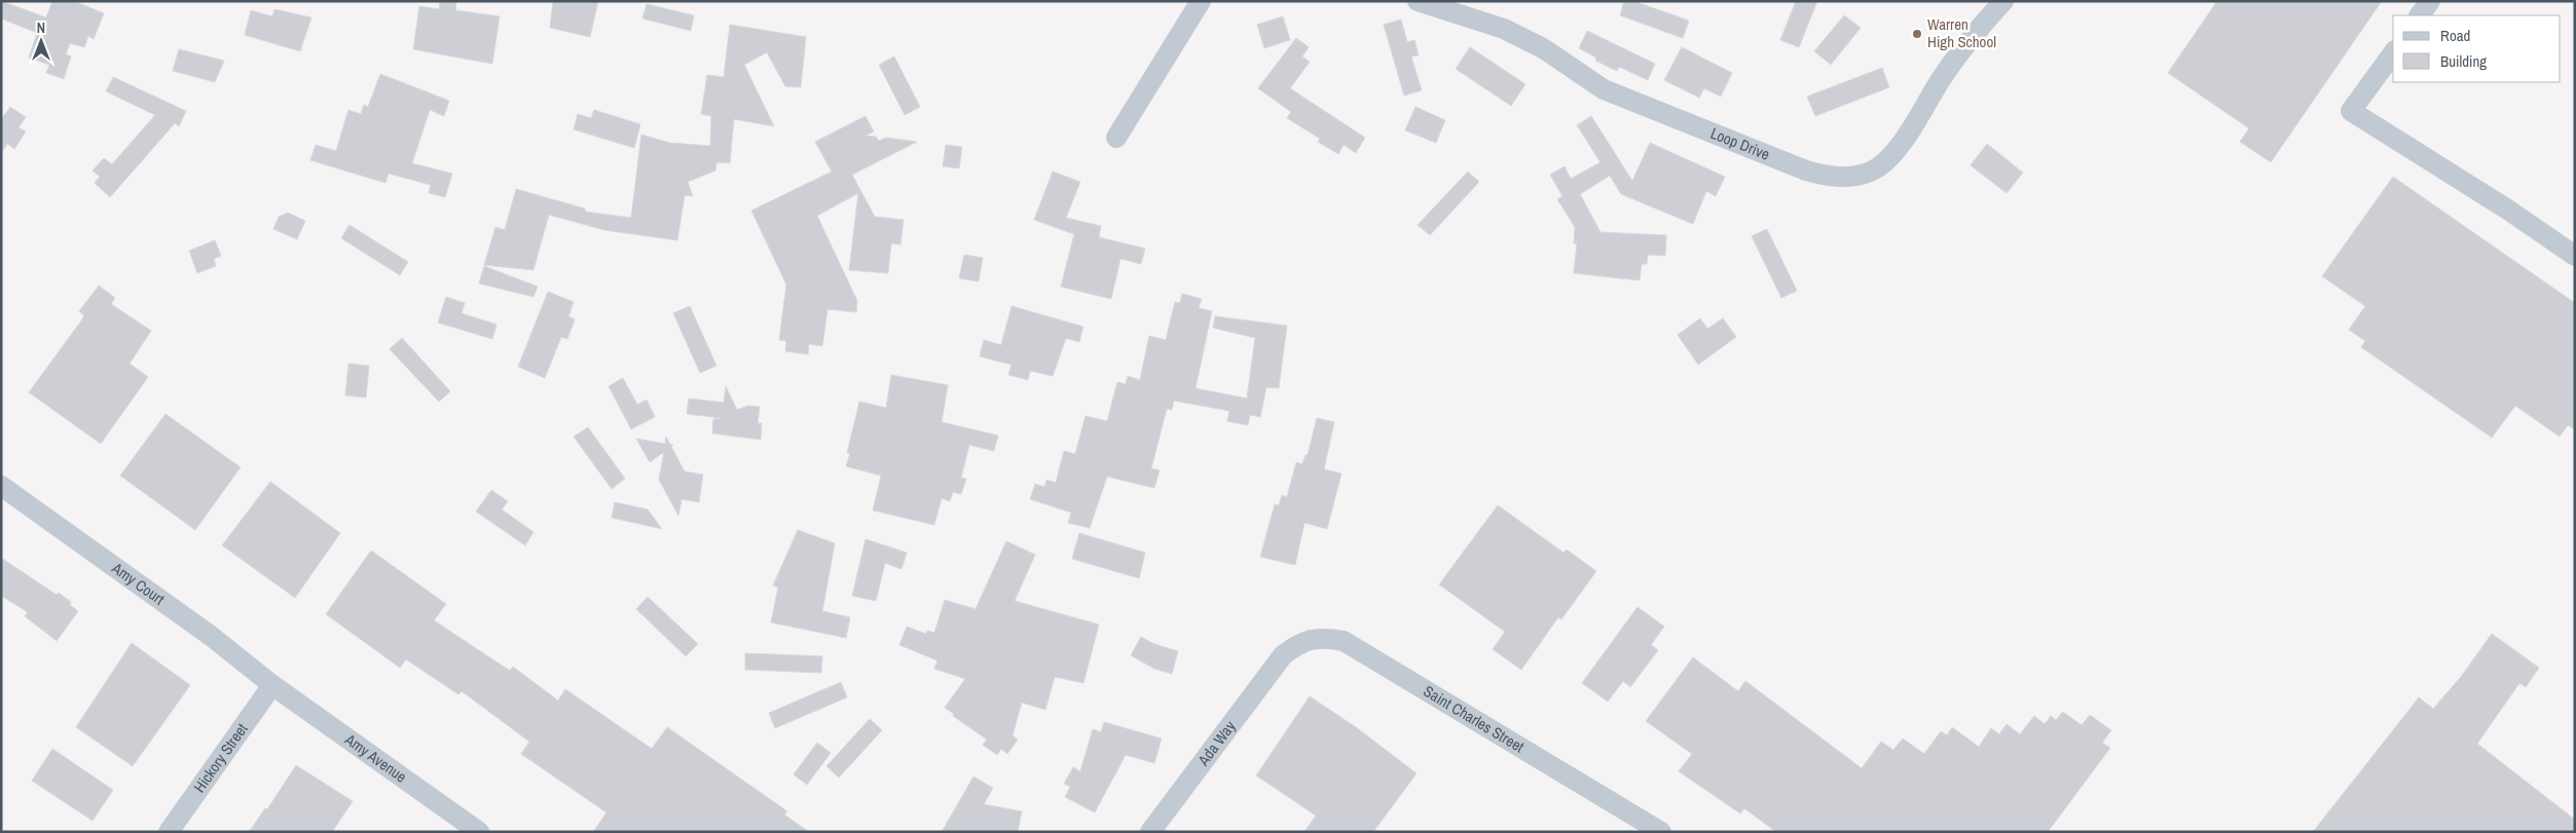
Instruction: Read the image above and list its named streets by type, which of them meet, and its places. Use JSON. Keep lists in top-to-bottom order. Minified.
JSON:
{"streets":{"street":["Loop Drive","Amy Court","Saint Charles Street","Ada Way","Hickory Street","Amy Avenue"]},"crossings":[["Amy Court","Hickory Street"],["Amy Court","Amy Avenue"],["Saint Charles Street","Ada Way"],["Hickory Street","Amy Avenue"]],"places":["Warren High School"],"legend":["Road","Building"],"north":"top"}
